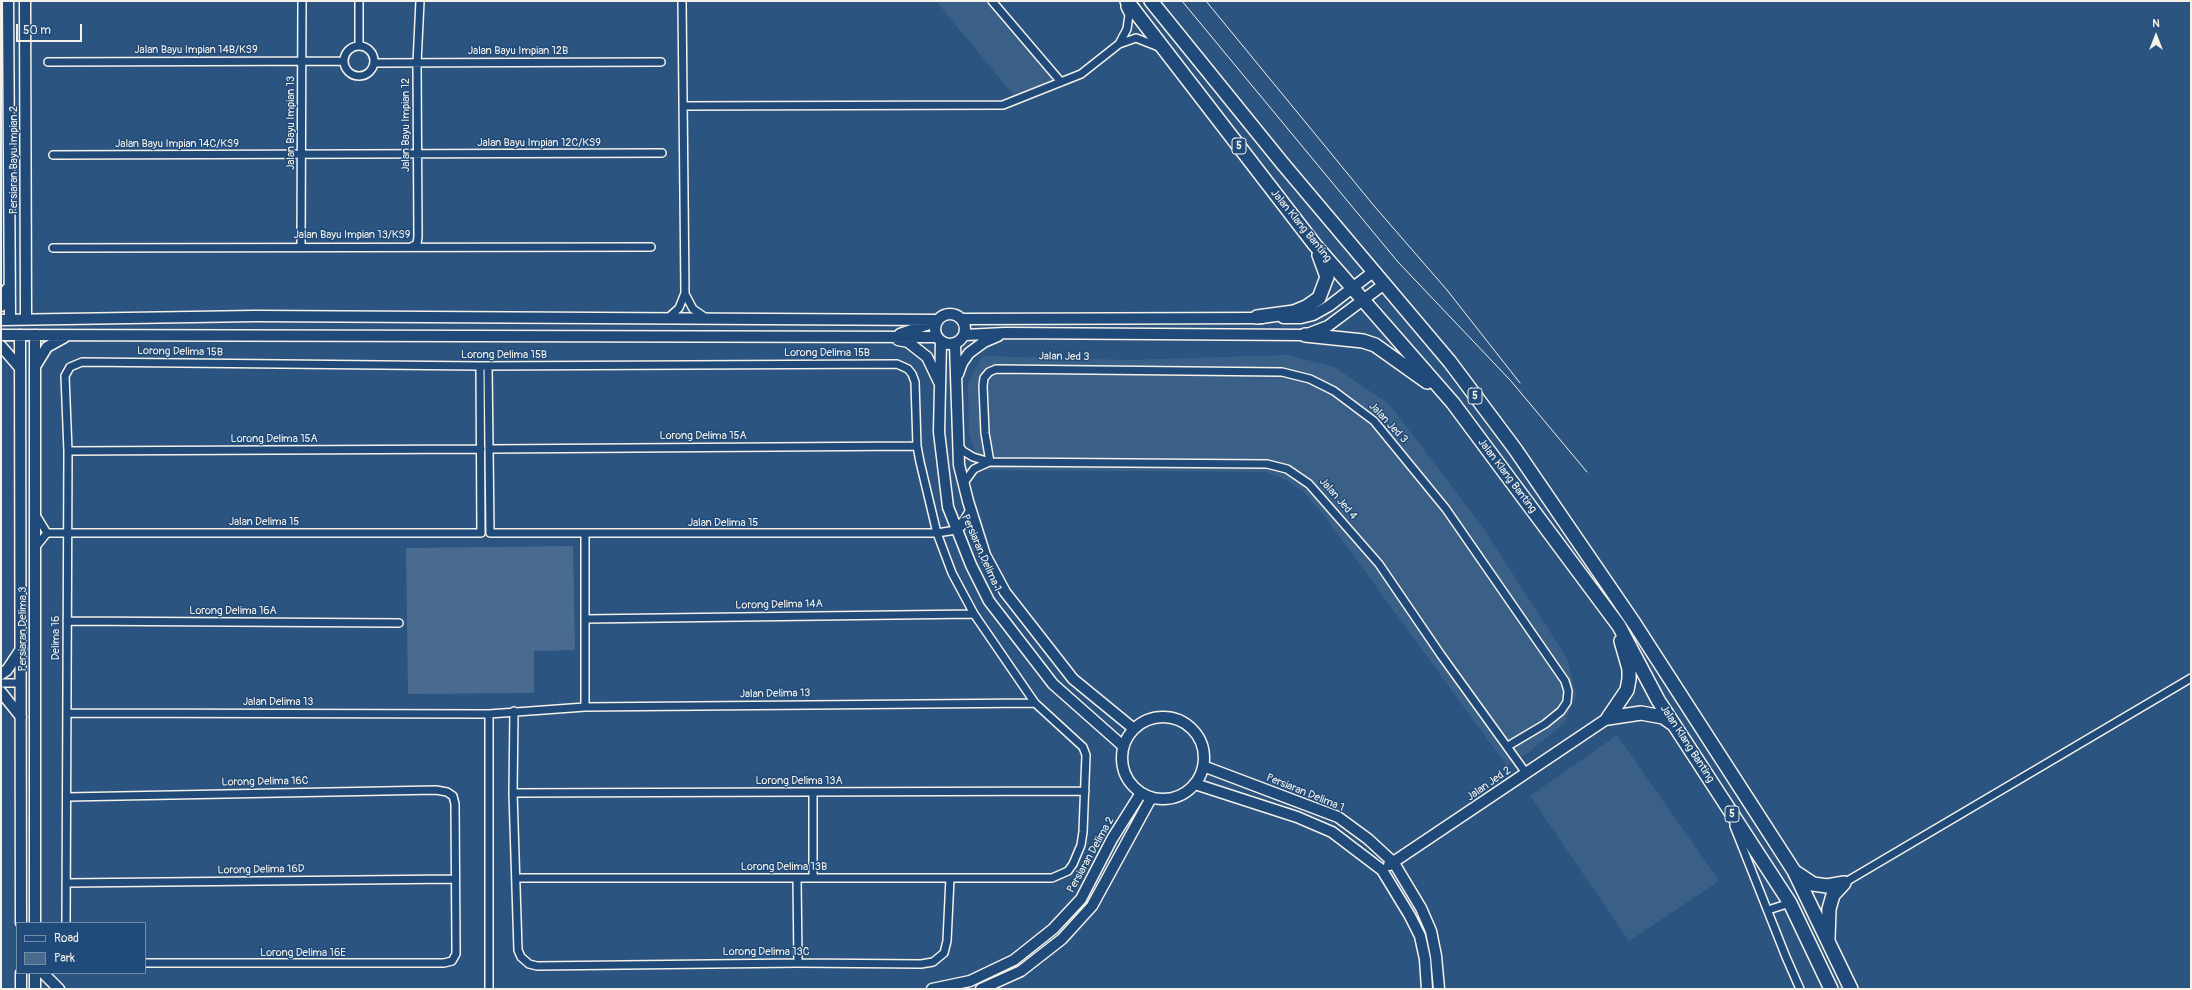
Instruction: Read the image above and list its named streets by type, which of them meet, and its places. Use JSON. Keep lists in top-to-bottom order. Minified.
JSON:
{"streets":{"highway":["5","Jalan Klang Banting"],"street":["Jalan Bayu Impian 14B/KS9","Jalan Bayu Impian 12B","Jalan Bayu Impian 13","Jalan Bayu Impian 12","Jalan Bayu Impian 12C/KS9","Jalan Bayu Impian 14C/KS9","Persiaran Bayu Impian 2","Jalan Bayu Impian 13/KS9","Lorong Delima 15B","Jalan Jed 3","Lorong Delima 15A","Jalan Jed 4","Jalan Delima 15","Persiaran Delima 1","Lorong Delima 14A","Lorong Delima 16A","Persiaran Delima 3","Delima 16","Jalan Delima 13","Lorong Delima 13A","Lorong Delima 16C","Jalan Jed 2","Persiaran Delima 2","Lorong Delima 13B","Lorong Delima 16D","Lorong Delima 13C","Lorong Delima 16E"]},"crossings":[["Jalan Bayu Impian 14B/KS9","Jalan Bayu Impian 12B"],["Jalan Bayu Impian 14B/KS9","Jalan Bayu Impian 13"],["Jalan Bayu Impian 12B","Jalan Bayu Impian 12"],["Jalan Bayu Impian 13","Jalan Bayu Impian 12C/KS9"],["Jalan Bayu Impian 13","Jalan Bayu Impian 14C/KS9"],["Jalan Bayu Impian 13","Jalan Bayu Impian 13/KS9"],["Jalan Bayu Impian 12","Jalan Bayu Impian 12C/KS9"],["Jalan Bayu Impian 12","Jalan Bayu Impian 13/KS9"],["Jalan Bayu Impian 12C/KS9","Jalan Bayu Impian 14C/KS9"],["Lorong Delima 15B","Lorong Delima 15A"],["Lorong Delima 15B","Delima 16"],["Jalan Jed 3","Jalan Jed 4"],["Lorong Delima 15A","Jalan Delima 15"],["Lorong Delima 15A","Delima 16"],["Jalan Jed 4","Persiaran Delima 1"],["Jalan Jed 4","Jalan Jed 2"],["Jalan Delima 15","Persiaran Delima 1"],["Jalan Delima 15","Delima 16"],["Persiaran Delima 1","Jalan Jed 2"],["Persiaran Delima 1","Persiaran Delima 2"],["Lorong Delima 16A","Delima 16"],["Delima 16","Jalan Delima 13"],["Delima 16","Lorong Delima 16C"],["Delima 16","Lorong Delima 16D"],["Lorong Delima 13A","Lorong Delima 13B"],["Lorong Delima 16C","Lorong Delima 16D"],["Lorong Delima 16C","Lorong Delima 16E"],["Lorong Delima 13B","Lorong Delima 13C"],["Lorong Delima 16D","Lorong Delima 16E"]],"legend":["Road","Park"],"scale_bar":"50 m","north":"top"}
